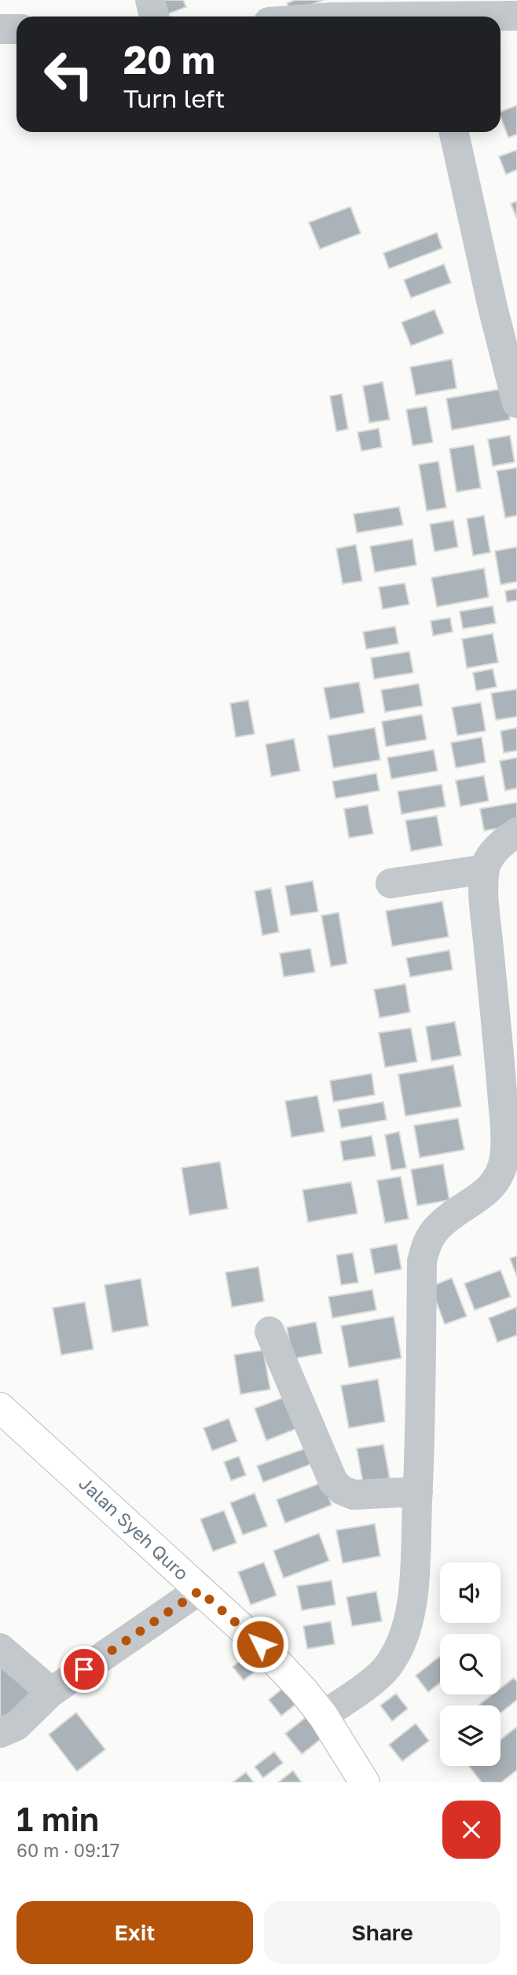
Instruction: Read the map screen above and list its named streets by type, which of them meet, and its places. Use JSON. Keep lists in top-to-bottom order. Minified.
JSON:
{"streets":{"main road":["Jalan Syeh Quro"]},"page":{"turn":["20 m","Turn left"],"heading":["1 min","60 m · 09:17"],"buttons":["Exit","Share"]}}
